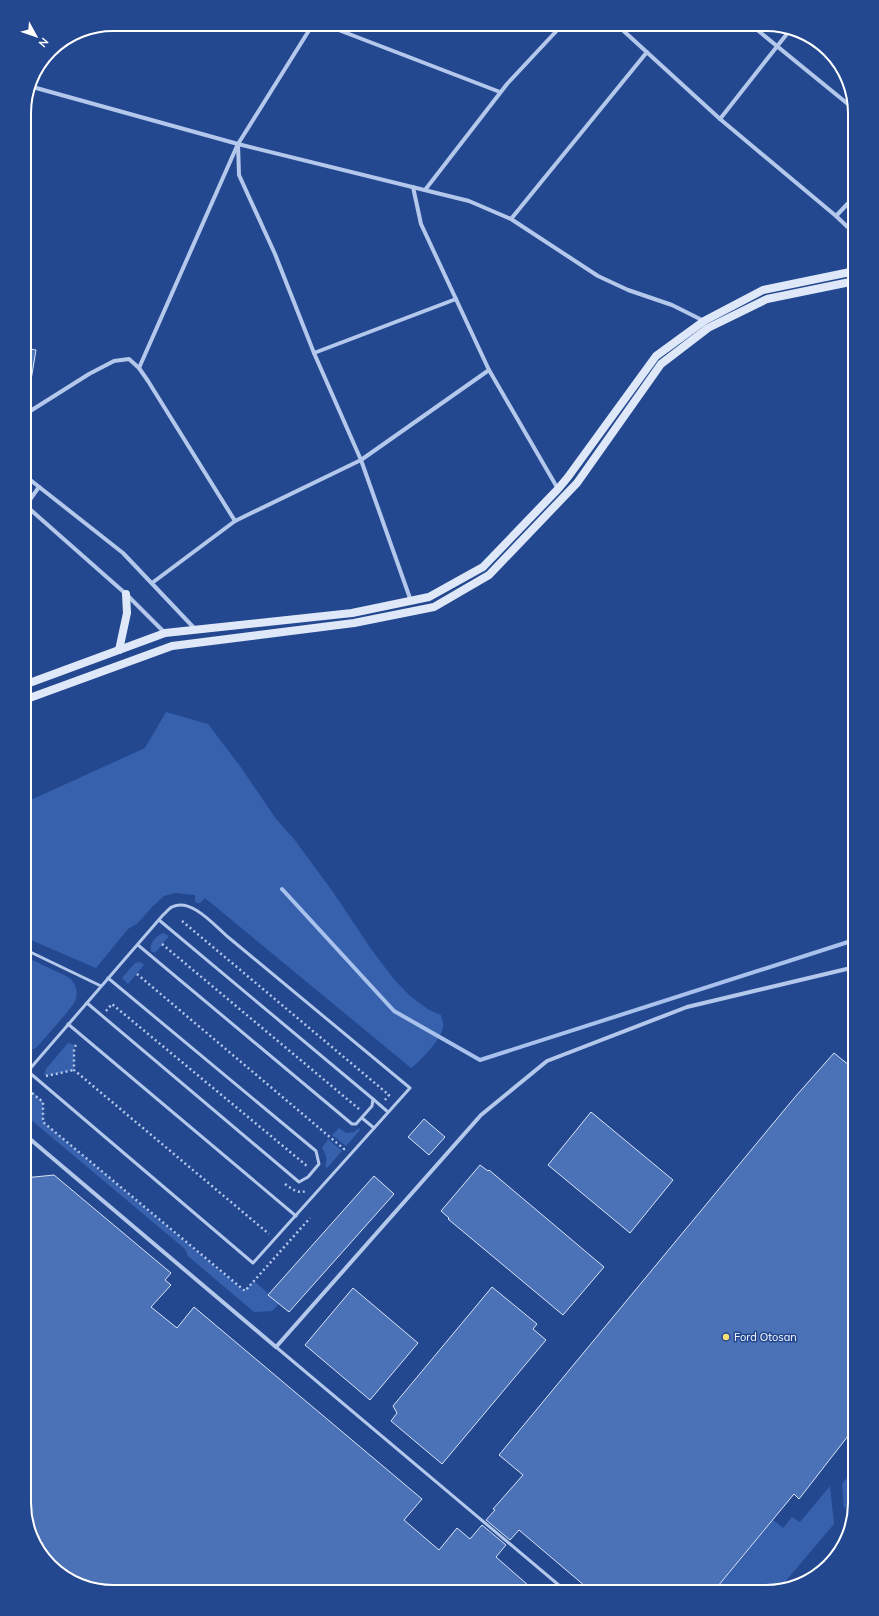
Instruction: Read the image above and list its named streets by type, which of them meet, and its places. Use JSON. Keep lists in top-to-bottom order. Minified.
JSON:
{"places":["Ford Otosan"],"north":"bottom right"}
